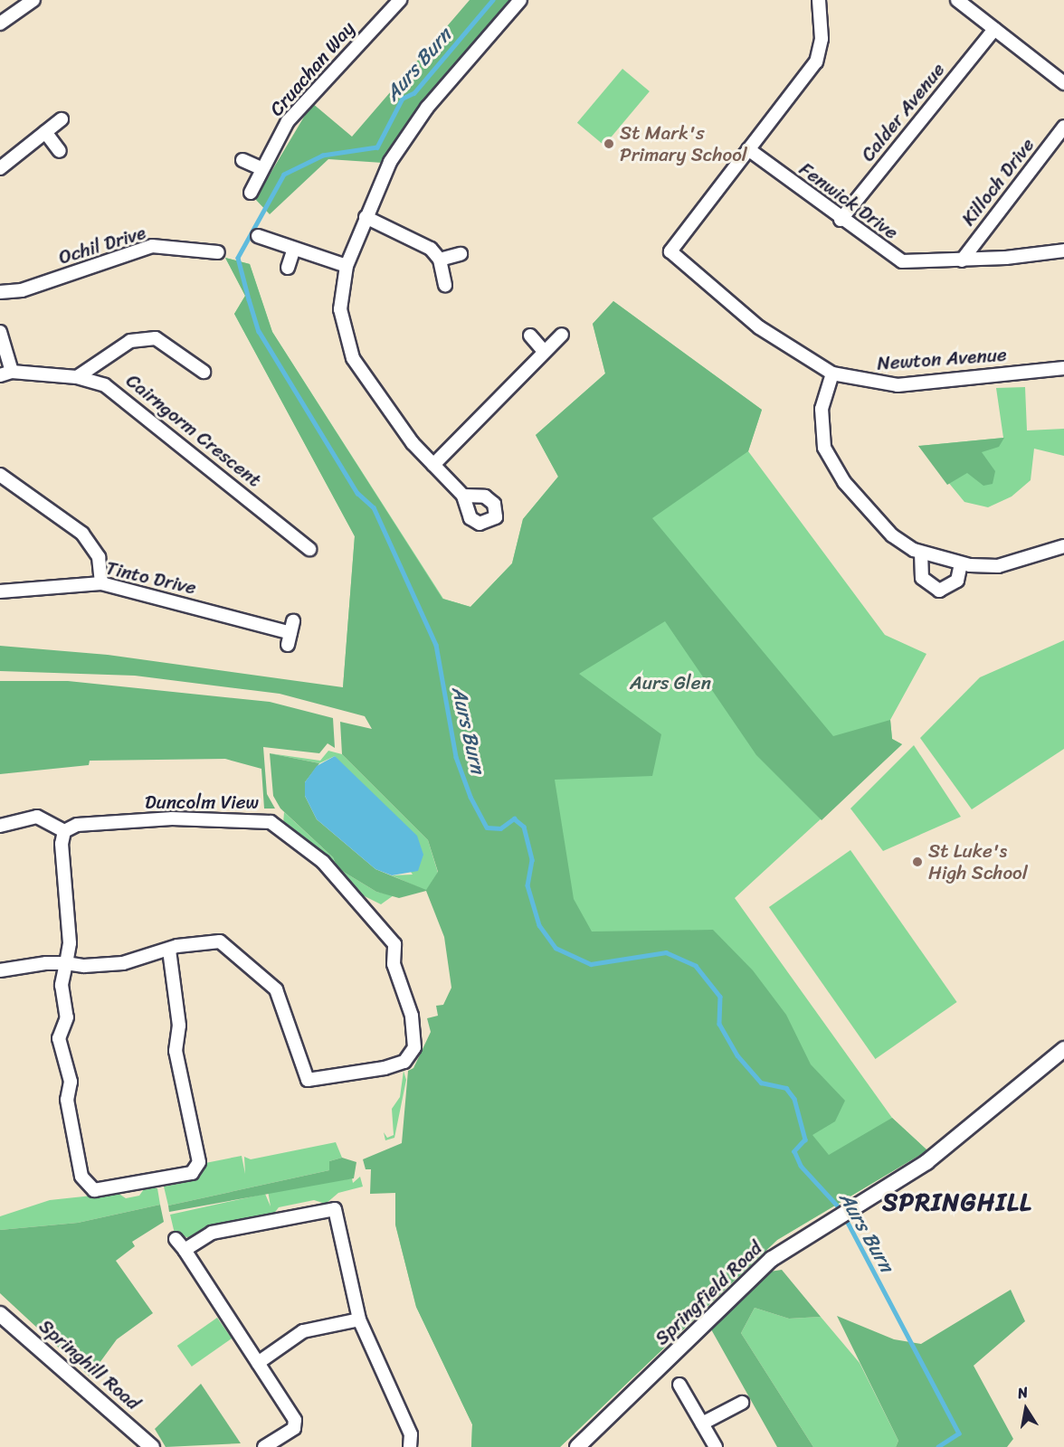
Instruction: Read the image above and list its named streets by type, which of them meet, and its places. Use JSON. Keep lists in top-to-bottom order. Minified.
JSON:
{"streets":{"street":["Cruachan Way","Calder Avenue","Killoch Drive","Fenwick Drive","Ochil Drive","Newton Avenue","Cairngorm Crescent","Tinto Drive","Duncolm View","Springfield Road","Springhill Road"]},"crossings":[["Calder Avenue","Fenwick Drive"],["Killoch Drive","Fenwick Drive"],["Fenwick Drive","Newton Avenue"]],"districts":["SPRINGHILL"],"water":["Aurs Burn"],"parks":["Aurs Glen"],"places":["St Mark's Primary School","St Luke's High School"],"north":"top"}
